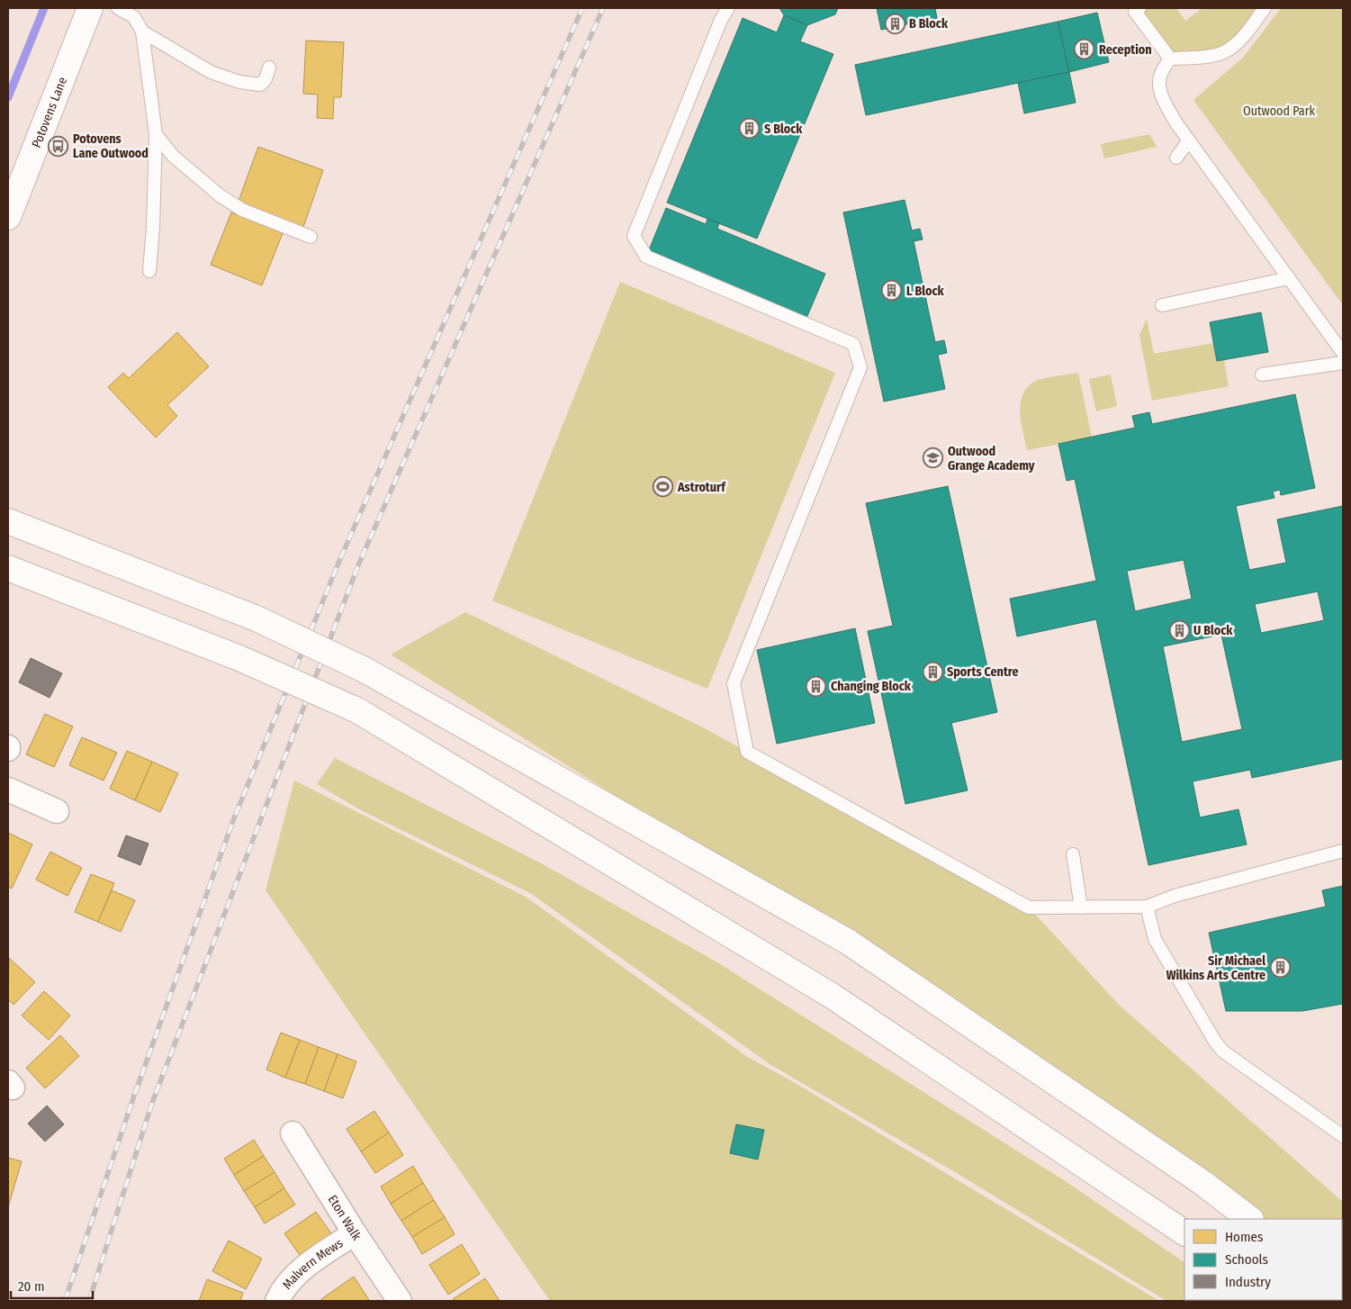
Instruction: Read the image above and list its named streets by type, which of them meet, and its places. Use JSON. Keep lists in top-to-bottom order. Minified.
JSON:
{"streets":{"main road":["Potovens Lane"],"street":["Eton Walk","Malvern Mews"]},"crossings":[["Eton Walk","Malvern Mews"]],"parks":["Outwood Park"],"places":{"building":["B Block","Reception","S Block","L Block","U Block","Sports Centre","Changing Block","Sir Michael Wilkins Arts Centre"],"bus stop":["Potovens Lane Outwood"],"school or university":["Outwood Grange Academy"],"sports":["Astroturf"]},"legend":["Homes","Schools","Industry"],"scale_bar":"20 m"}
